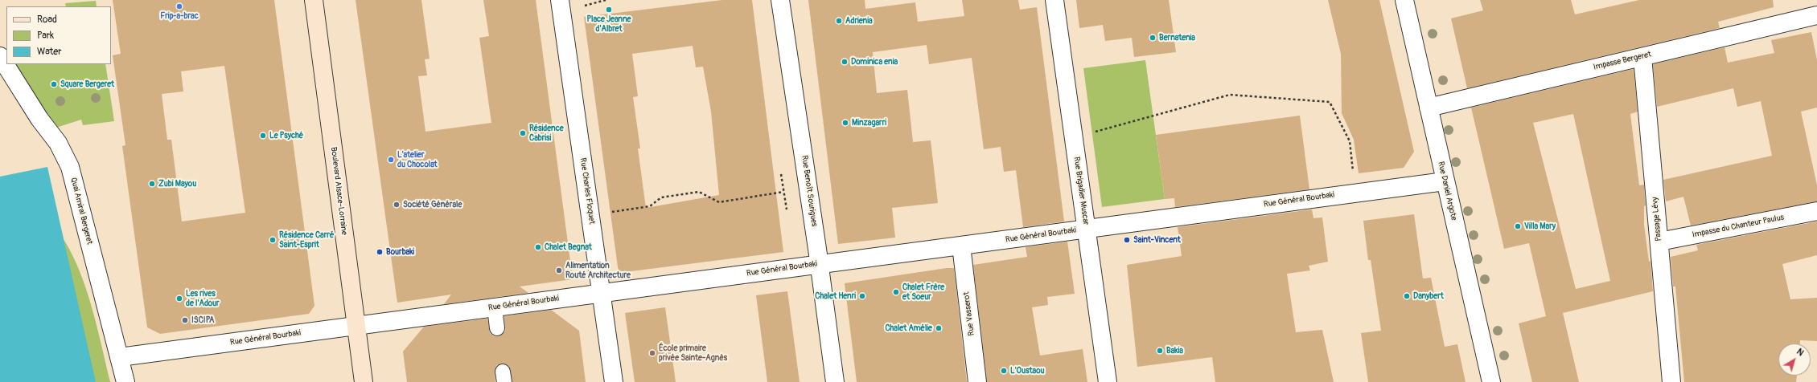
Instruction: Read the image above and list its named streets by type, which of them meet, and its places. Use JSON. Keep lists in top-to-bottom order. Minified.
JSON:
{"streets":{"main road":["Boulevard Alsace-Lorraine"],"street":["Impasse Bergeret","Rue Charles Floquet","Rue Benoît Sourigues","Rue Brigadier Muscar","Rue Daniel Argote","Rue Général Bourbaki","Quai Amiral Bergeret","Passage Lévy","Impasse du Chanteur Paulus","Rue Vasserot"]},"crossings":[["Impasse Bergeret","Rue Daniel Argote"],["Impasse Bergeret","Passage Lévy"],["Boulevard Alsace-Lorraine","Rue Général Bourbaki"],["Rue Charles Floquet","Rue Général Bourbaki"],["Rue Benoît Sourigues","Rue Général Bourbaki"],["Rue Brigadier Muscar","Rue Général Bourbaki"],["Rue Daniel Argote","Rue Général Bourbaki"],["Rue Général Bourbaki","Quai Amiral Bergeret"],["Rue Général Bourbaki","Rue Vasserot"],["Passage Lévy","Impasse du Chanteur Paulus"]],"places":["Frip-a-brac","Place Jeanne d'Albret","Adrienia","Bernatenia","Dominica enia","Square Bergeret","Minzagarri","Résidence Cabrisi","Le Psyché","L'atelier du Chocolat","Zubi Mayou","Société Générale","Villa Mary","Résidence Carré Saint-Esprit","Saint-Vincent","Chalet Begnat","Bourbaki","Alimentation Routé Architecture","Chalet Frère et Soeur","Chalet Henri","Danybert","Les rives de l'Adour","ISCIPA","Chalet Amélie","Bakia","École primaire privée Sainte-Agnès","L'Oustaou"],"legend":["Road","Park","Water"],"north":"top right"}
